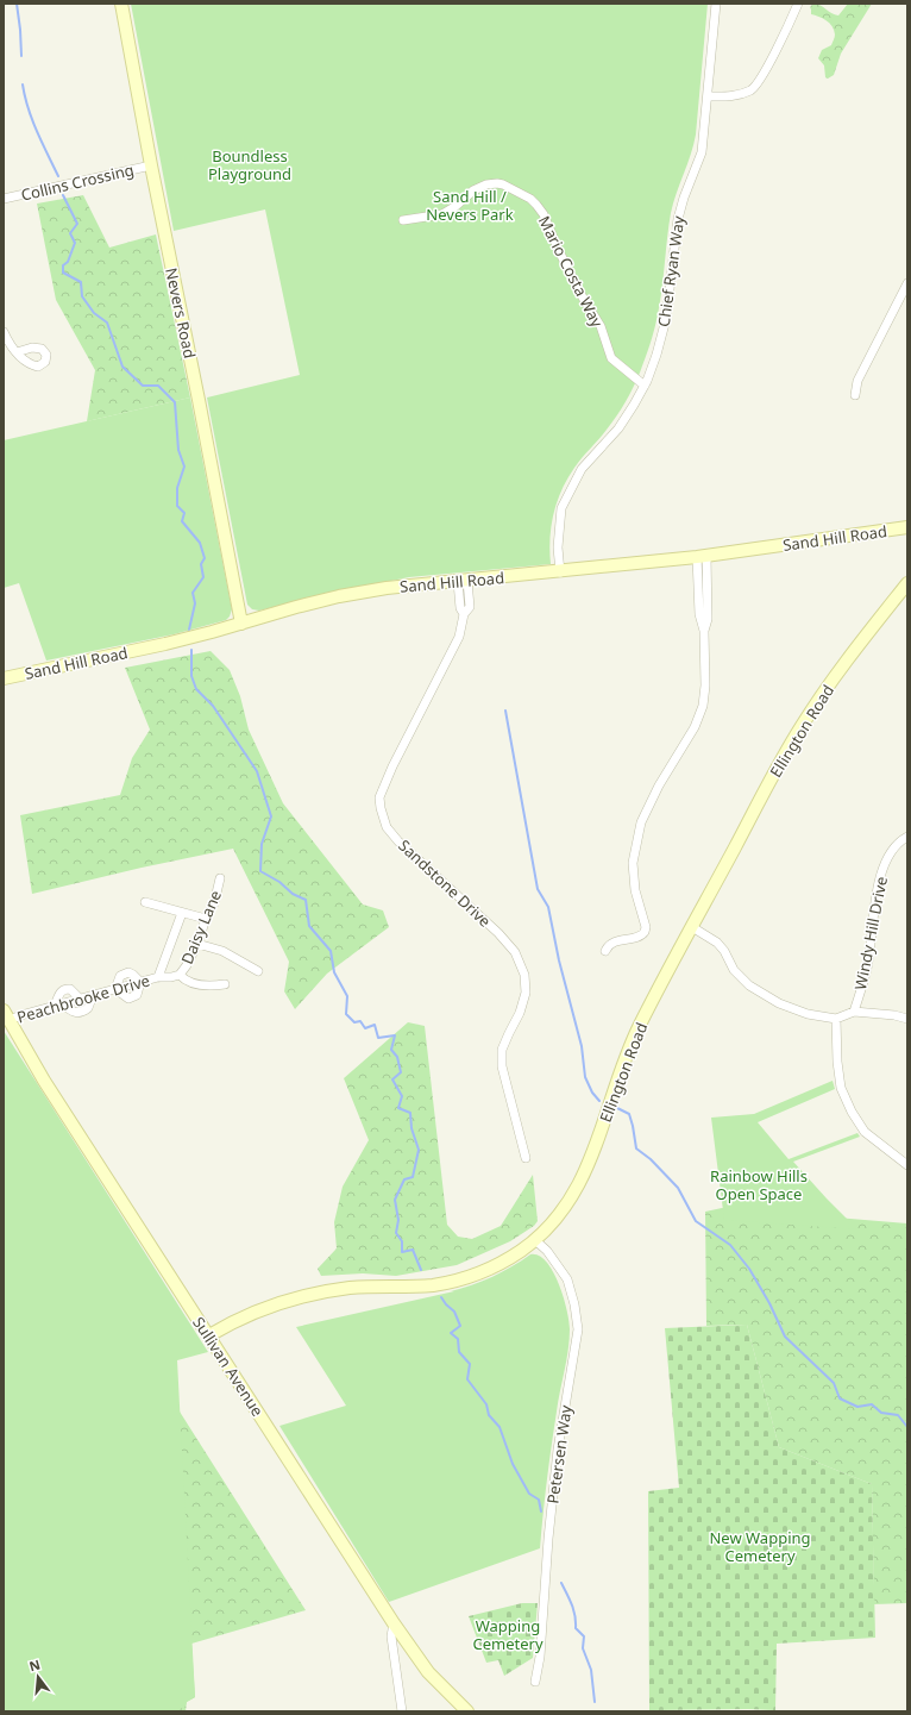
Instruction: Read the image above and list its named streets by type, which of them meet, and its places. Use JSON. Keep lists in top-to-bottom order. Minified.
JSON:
{"streets":{"main road":["Nevers Road","Sand Hill Road","Ellington Road","Sullivan Avenue"],"street":["Collins Crossing","Mario Costa Way","Chief Ryan Way","Sandstone Drive","Daisy Lane","Windy Hill Drive","Peachbrooke Drive","Petersen Way"]},"crossings":[["Collins Crossing","Nevers Road"],["Mario Costa Way","Chief Ryan Way"],["Chief Ryan Way","Sand Hill Road"],["Nevers Road","Sand Hill Road"],["Sand Hill Road","Sandstone Drive"],["Ellington Road","Sullivan Avenue"],["Ellington Road","Petersen Way"],["Daisy Lane","Peachbrooke Drive"],["Peachbrooke Drive","Sullivan Avenue"]],"parks":["Boundless Playground","Sand Hill / Nevers Park","Rainbow Hills Open Space","New Wapping Cemetery","Wapping Cemetery"],"north":"top"}
